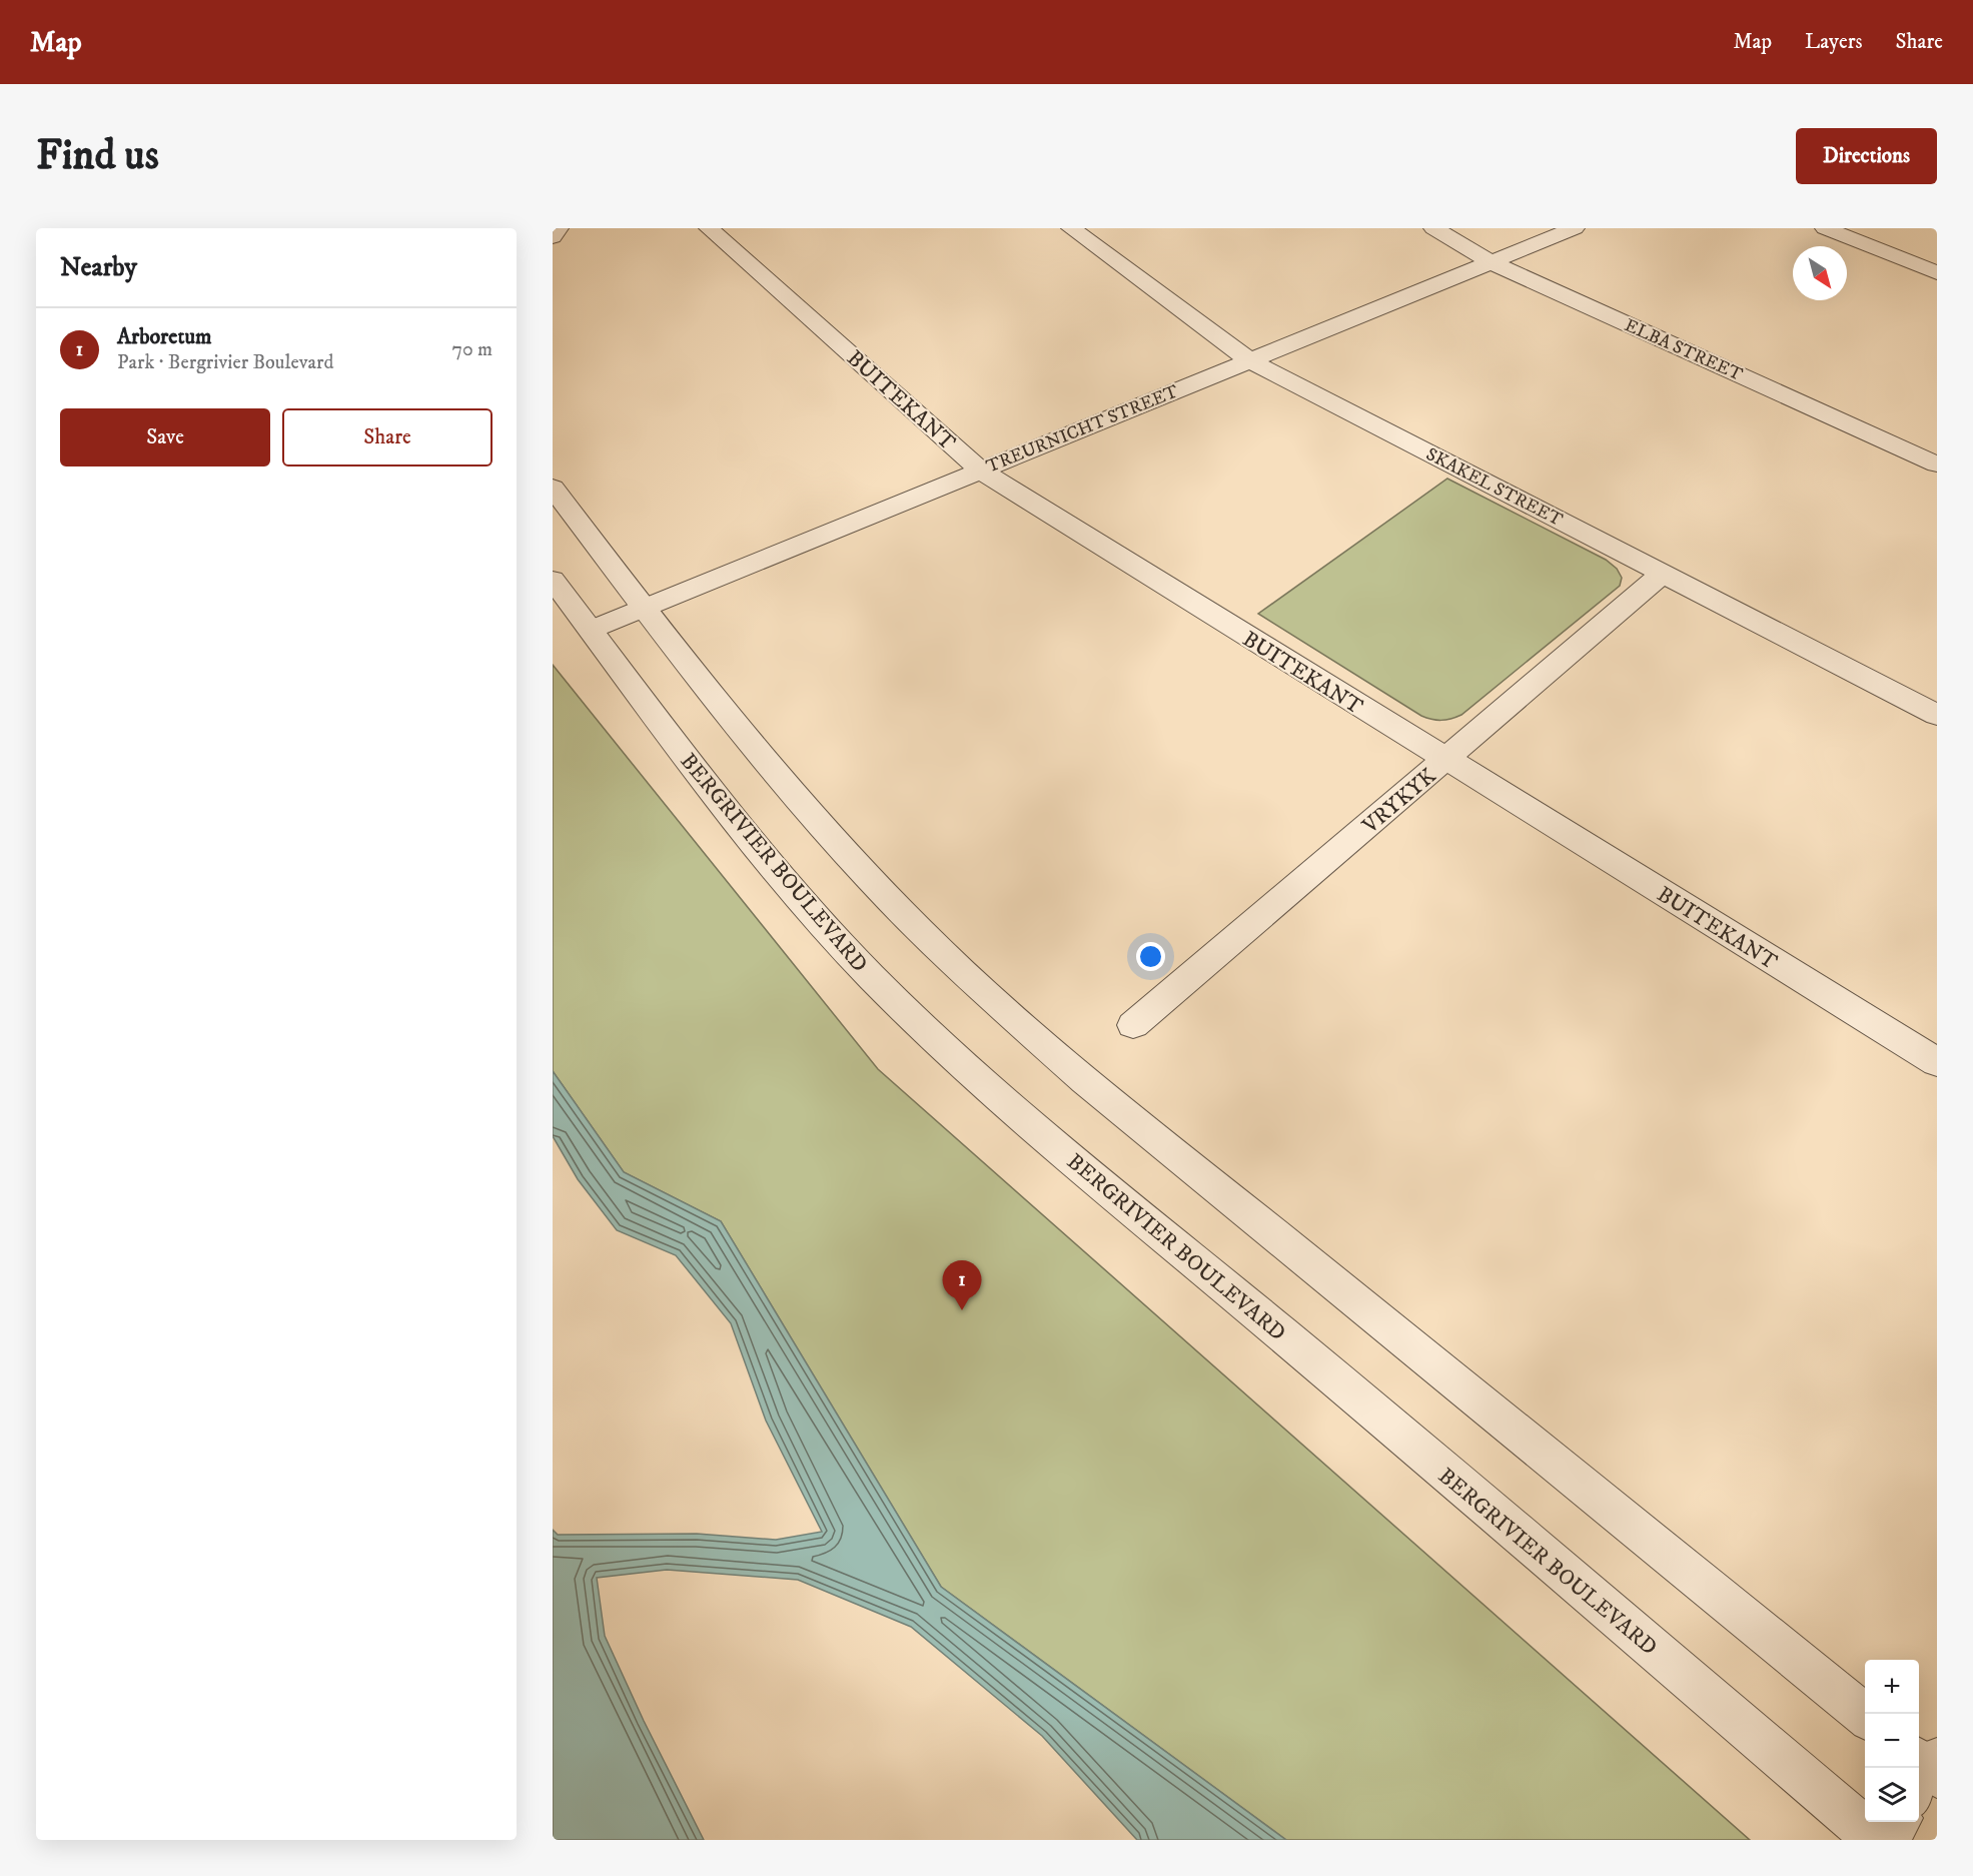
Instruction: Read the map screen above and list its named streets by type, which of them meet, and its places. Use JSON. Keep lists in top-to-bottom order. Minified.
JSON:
{"streets":{"street":["ELBA STREET","BUITEKANT","TREURNICHT STREET","SKAKEL STREET","VRYKYK","BERGRIVIER BOULEVARD"]},"crossings":[["ELBA STREET","TREURNICHT STREET"],["BUITEKANT","TREURNICHT STREET"],["BUITEKANT","VRYKYK"],["TREURNICHT STREET","SKAKEL STREET"],["TREURNICHT STREET","BERGRIVIER BOULEVARD"],["SKAKEL STREET","VRYKYK"]],"north":"bottom right","page":{"header":"Map","nav":["Map","Layers","Share"],"buttons":["Directions",["Save","Share"]],"title":"Find us","heading":"Nearby","list":[{"mark":"1","name":"Arboretum","note":"Park · Bergrivier Boulevard","value":"70 m"}],"pins":"1","map_buttons":["+","−"]}}
